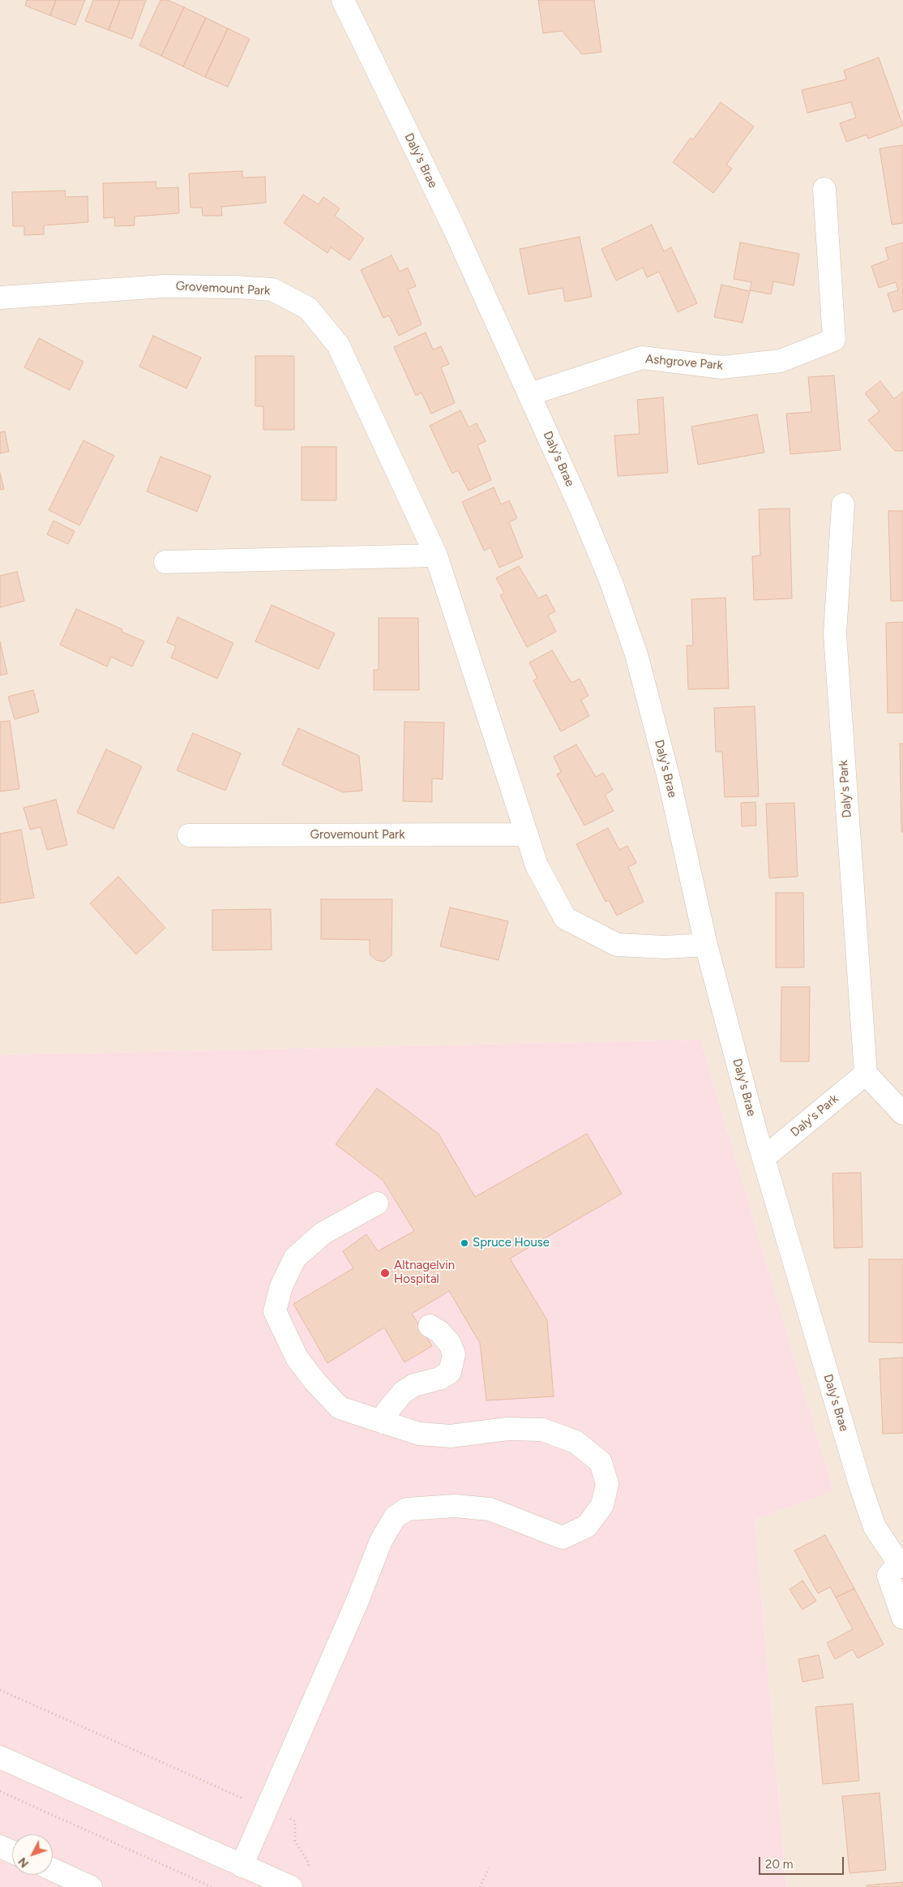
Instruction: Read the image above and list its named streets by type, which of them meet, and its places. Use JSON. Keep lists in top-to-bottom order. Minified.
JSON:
{"streets":{"street":["Daly's Brae","Grovemount Park","Ashgrove Park","Daly's Park"]},"crossings":[["Daly's Brae","Grovemount Park"],["Daly's Brae","Ashgrove Park"],["Daly's Brae","Daly's Park"]],"places":["Spruce House","Altnagelvin Hospital"],"scale_bar":"20 m","north":"bottom left"}
